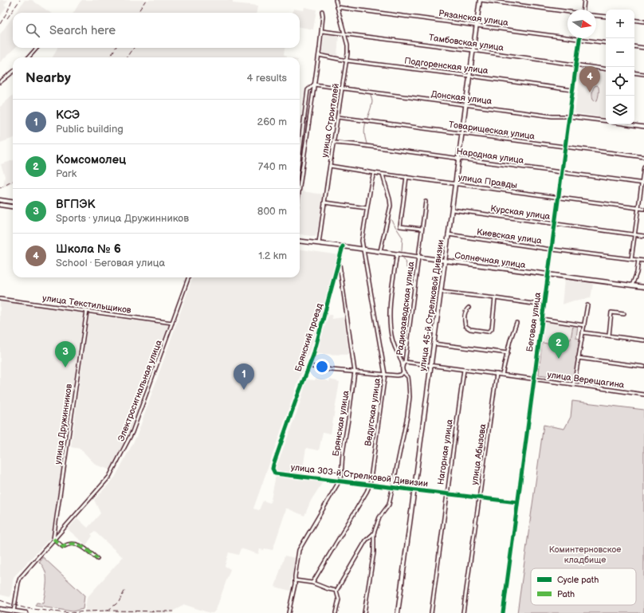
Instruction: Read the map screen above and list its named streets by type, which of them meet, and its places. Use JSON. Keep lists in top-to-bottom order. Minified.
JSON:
{"streets":{"main road":["Солнечная улица","улица 45-й Стрелковой Дивизии"],"street":["Рязанская улица","Тамбовская улица","Подгоренская улица","Донская улица","улица Строителей","Товарищеская улица","Народная улица","улица Правды","Курская улица","Киевская улица","улица Текстильщиков","Радиозаводская улица","Беговая улица","Брянский проезд","улица Верещагина","Электросигнальная улица","Ведугская улица","Брянская улица","улица Дружинников","Нагорная улица","улица Абызова","улица 303-й Стрелковой Дивизии"]},"crossings":[["Рязанская улица","улица Строителей"],["Рязанская улица","улица 45-й Стрелковой Дивизии"],["Рязанская улица","Беговая улица"],["Тамбовская улица","улица Строителей"],["Тамбовская улица","улица 45-й Стрелковой Дивизии"],["Тамбовская улица","Беговая улица"],["Подгоренская улица","улица Строителей"],["Подгоренская улица","улица 45-й Стрелковой Дивизии"],["Подгоренская улица","Беговая улица"],["Донская улица","улица Строителей"],["Донская улица","улица 45-й Стрелковой Дивизии"],["Донская улица","Беговая улица"],["улица Строителей","Товарищеская улица"],["улица Строителей","Народная улица"],["улица Строителей","улица Правды"],["улица Строителей","Солнечная улица"],["Товарищеская улица","улица 45-й Стрелковой Дивизии"],["Товарищеская улица","Беговая улица"],["Народная улица","улица 45-й Стрелковой Дивизии"],["Народная улица","Беговая улица"],["улица Правды","улица 45-й Стрелковой Дивизии"],["улица Правды","Беговая улица"],["улица Правды","Ведугская улица"],["Курская улица","улица 45-й Стрелковой Дивизии"],["Курская улица","Беговая улица"],["Киевская улица","улица 45-й Стрелковой Дивизии"],["Киевская улица","Беговая улица"],["Солнечная улица","улица 45-й Стрелковой Дивизии"],["Солнечная улица","Радиозаводская улица"],["Солнечная улица","Беговая улица"],["Солнечная улица","Брянский проезд"],["Солнечная улица","Ведугская улица"],["улица Текстильщиков","Электросигнальная улица"],["улица Текстильщиков","улица Дружинников"],["улица 45-й Стрелковой Дивизии","улица Верещагина"],["улица 45-й Стрелковой Дивизии","улица 303-й Стрелковой Дивизии"],["Радиозаводская улица","улица Верещагина"],["Беговая улица","улица Верещагина"],["Беговая улица","улица 303-й Стрелковой Дивизии"],["Брянский проезд","Брянская улица"],["Брянский проезд","улица 303-й Стрелковой Дивизии"],["улица Верещагина","Нагорная улица"],["улица Верещагина","улица Абызова"],["Электросигнальная улица","улица Дружинников"],["Ведугская улица","улица 303-й Стрелковой Дивизии"],["Брянская улица","улица 303-й Стрелковой Дивизии"],["Нагорная улица","улица 303-й Стрелковой Дивизии"],["улица Абызова","улица 303-й Стрелковой Дивизии"]],"parks":["Коминтерновское кладбище"],"legend":["Cycle path","Path"],"north":"right","page":{"map_buttons":["+","−"],"search":"Search here","heading":["Nearby","4 results"],"pins":["4","2","3","1"],"list":[{"mark":"1","name":"КСЭ","note":"Public building","value":"260 m"},{"mark":"2","name":"Комсомолец","note":"Park","value":"740 m"},{"mark":"3","name":"ВГПЭК","note":"Sports · улица Дружинников","value":"800 m"},{"mark":"4","name":"Школа № 6","note":"School · Беговая улица","value":"1.2 km"}]}}
